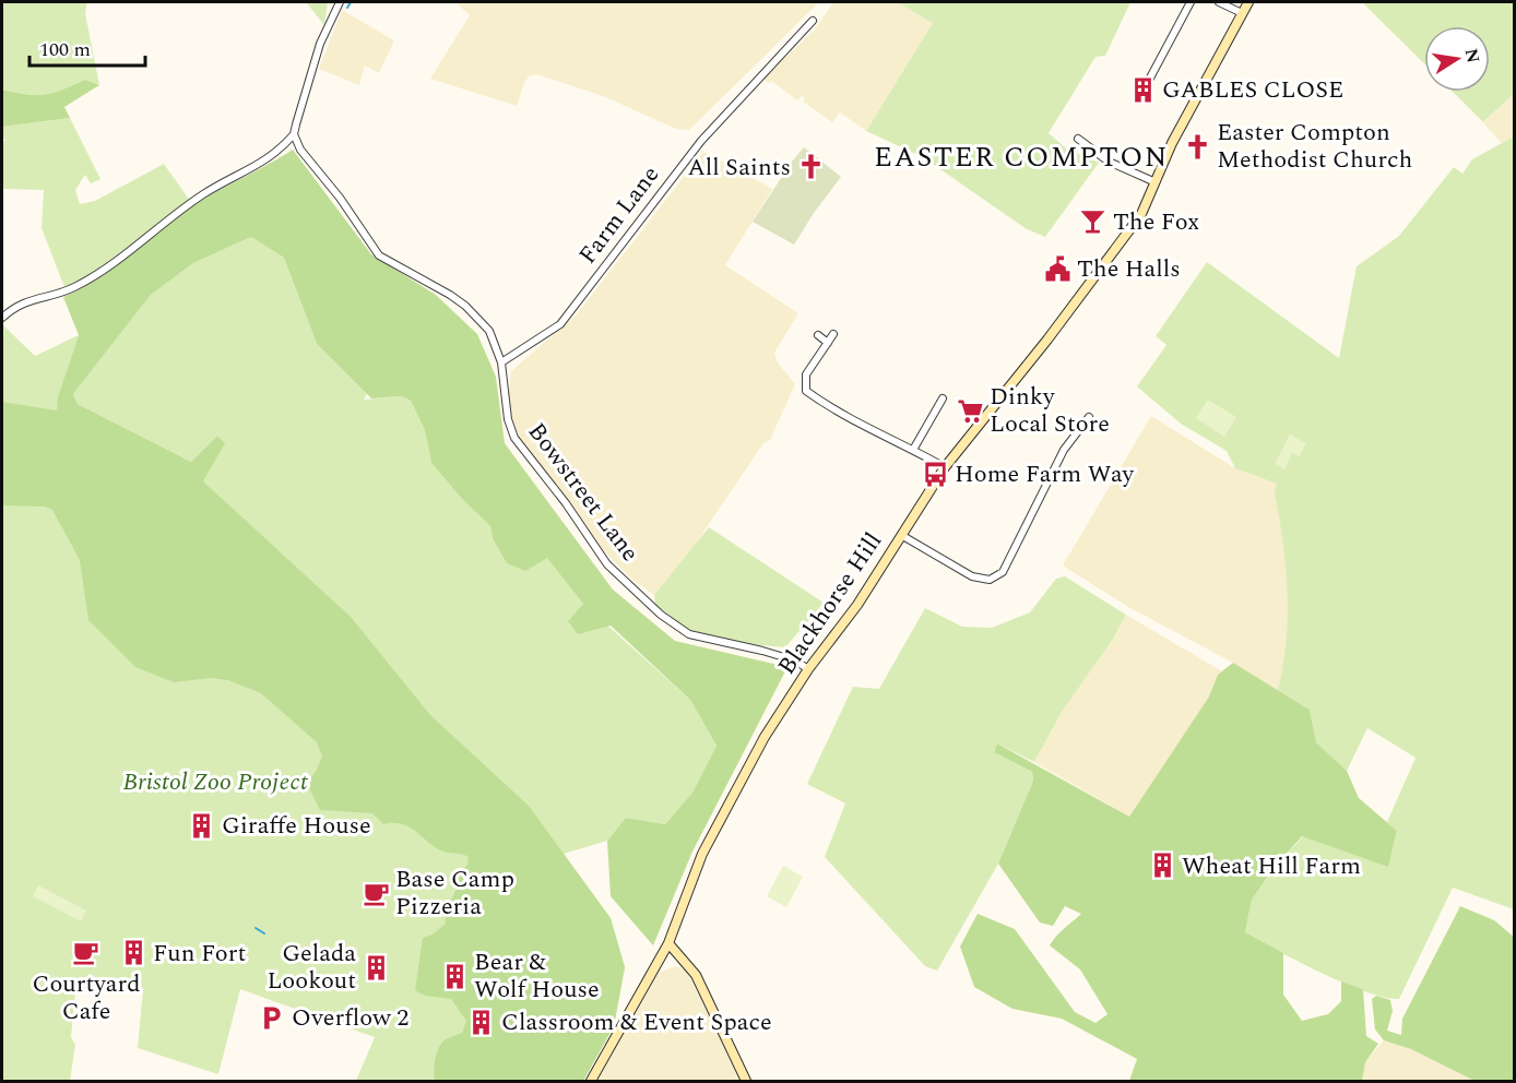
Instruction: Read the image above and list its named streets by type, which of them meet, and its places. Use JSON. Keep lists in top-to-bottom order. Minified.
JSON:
{"streets":{"main road":["Blackhorse Hill"],"street":["Farm Lane","Bowstreet Lane"]},"crossings":[["Farm Lane","Bowstreet Lane"],["Bowstreet Lane","Blackhorse Hill"]],"districts":["EASTER COMPTON"],"parks":["Bristol Zoo Project"],"places":{"building":["GABLES CLOSE","Giraffe House","Wheat Hill Farm","Fun Fort","Gelada Lookout","Bear & Wolf House","Classroom & Event Space"],"church":["Easter Compton Methodist Church","All Saints"],"bar":["The Fox"],"public building":["The Halls"],"supermarket":["Dinky Local Store"],"bus stop":["Home Farm Way"],"cafe":["Base Camp Pizzeria","Courtyard Cafe"],"parking":["Overflow 2"]},"scale_bar":"100 m","north":"right"}
